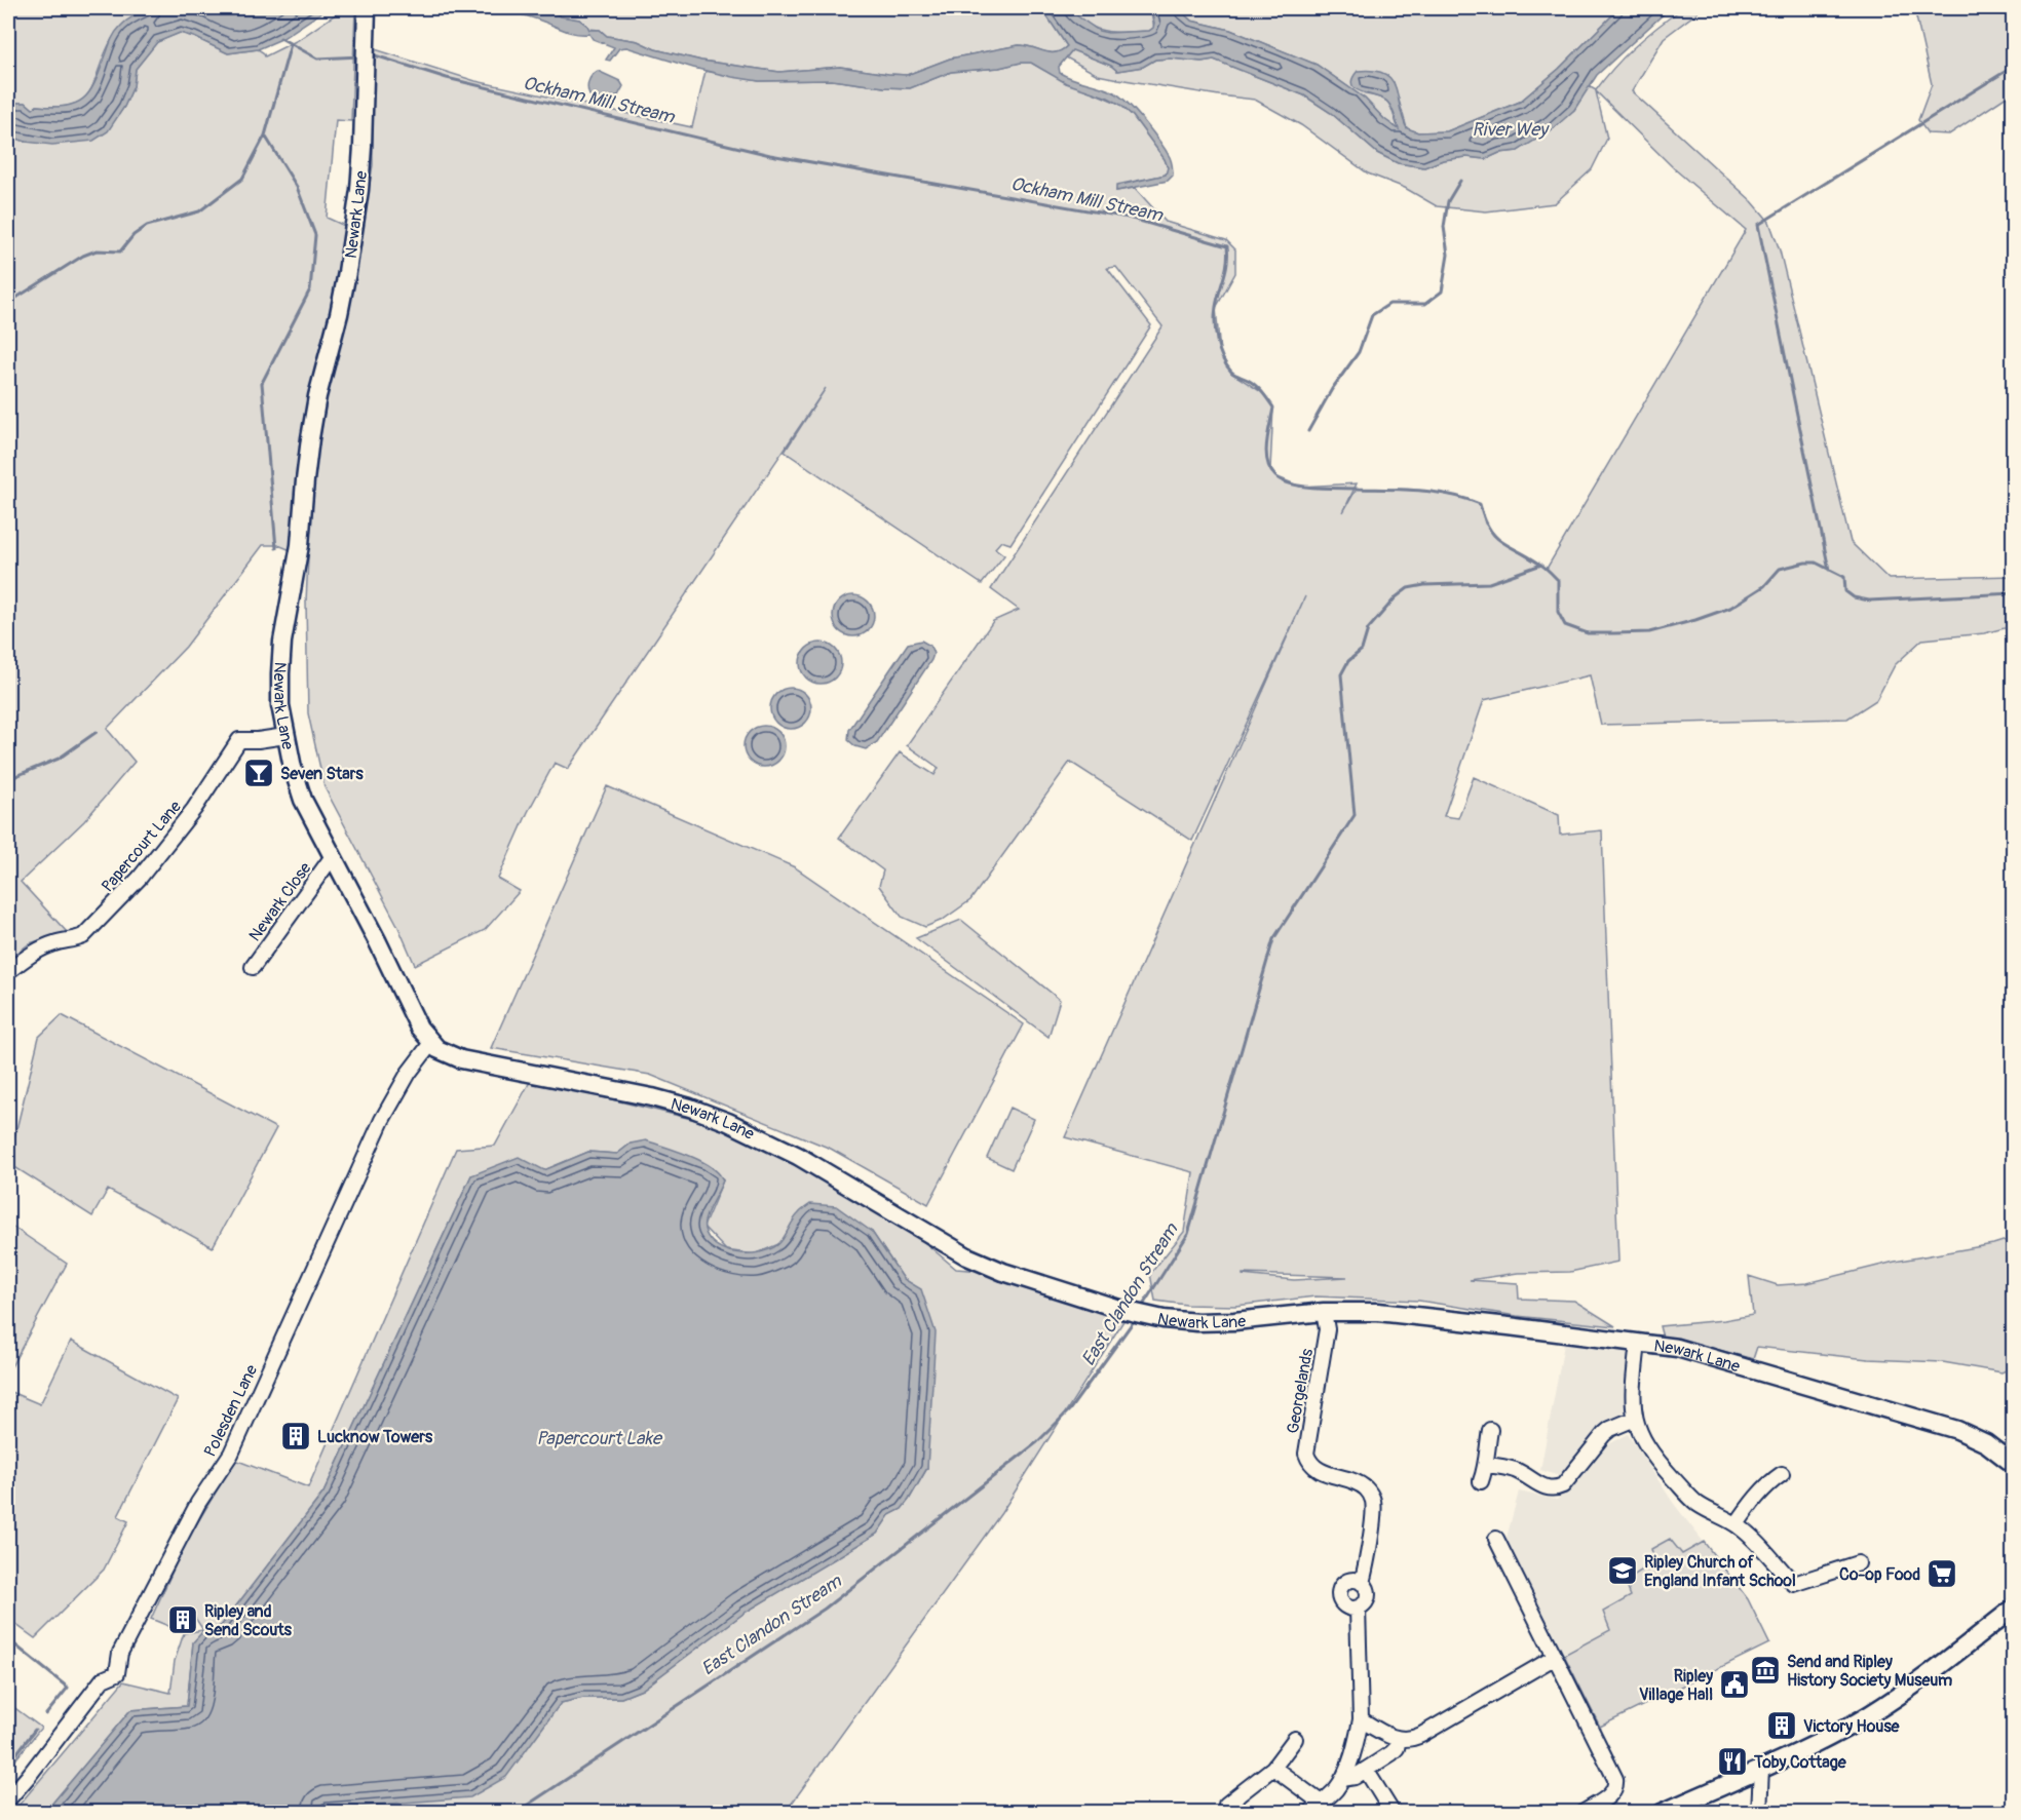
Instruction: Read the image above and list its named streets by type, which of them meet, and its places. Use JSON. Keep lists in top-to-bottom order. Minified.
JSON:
{"streets":{"main road":["Newark Lane"],"street":["Papercourt Lane","Newark Close","Georgelands","Polesden Lane"]},"crossings":[["Newark Lane","Papercourt Lane"],["Newark Lane","Newark Close"],["Newark Lane","Georgelands"],["Newark Lane","Polesden Lane"]],"water":["Ockham Mill Stream","River Wey","East Clandon Stream","Papercourt Lake"],"places":{"bar":["Seven Stars"],"building":["Lucknow Towers","Ripley and Send Scouts","Victory House"],"school or university":["Ripley Church of England Infant School"],"supermarket":["Co-op Food"],"museum":["Send and Ripley History Society Museum"],"public building":["Ripley Village Hall"],"restaurant":["Toby Cottage"]}}
